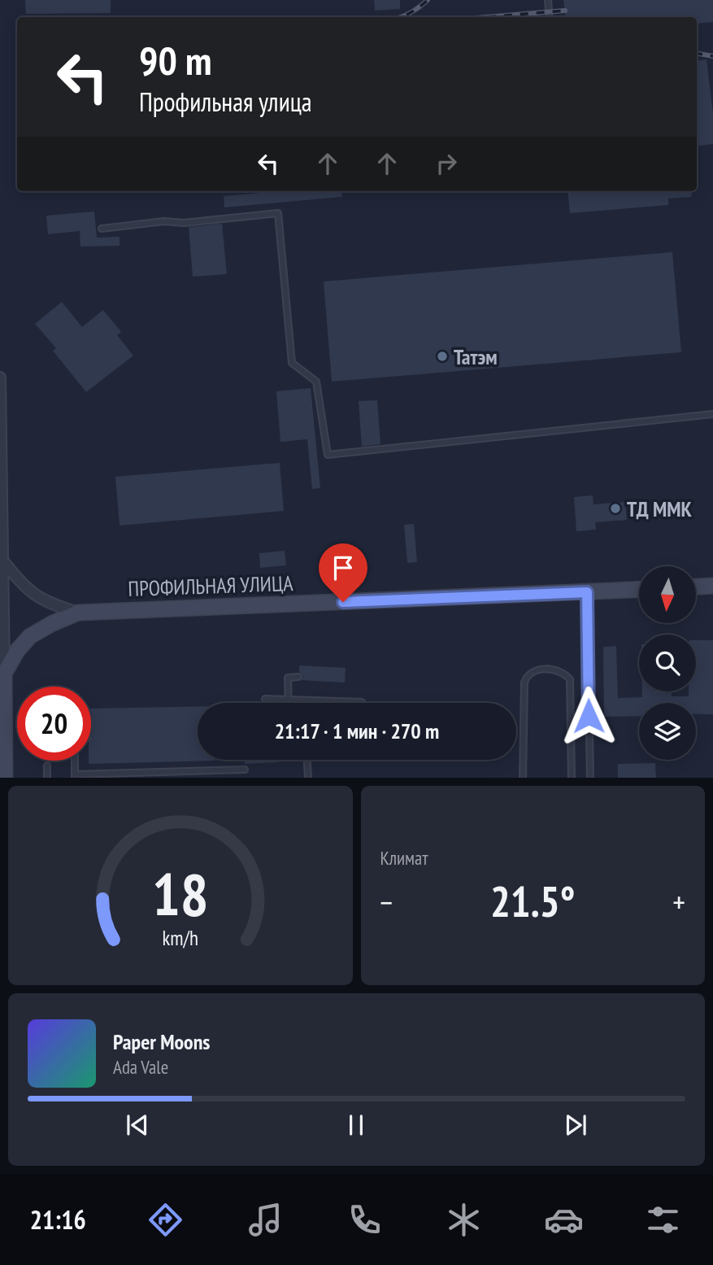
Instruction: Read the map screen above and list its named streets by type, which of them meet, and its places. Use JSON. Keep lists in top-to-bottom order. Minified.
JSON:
{"streets":{"street":["ПРОФИЛЬНАЯ УЛИЦА"]},"places":["Татэм","ТД ММК"],"north":"bottom","page":{"turn":["90 m","Профильная улица"],"limit":"20","trip":"21:17 · 1 мин · 270 m","tile":"Климат","heat":["−","21.5°","+"],"song":["Paper Moons","Ada Vale"],"tabs":"21:16","gauge":["18","km/h"]}}
